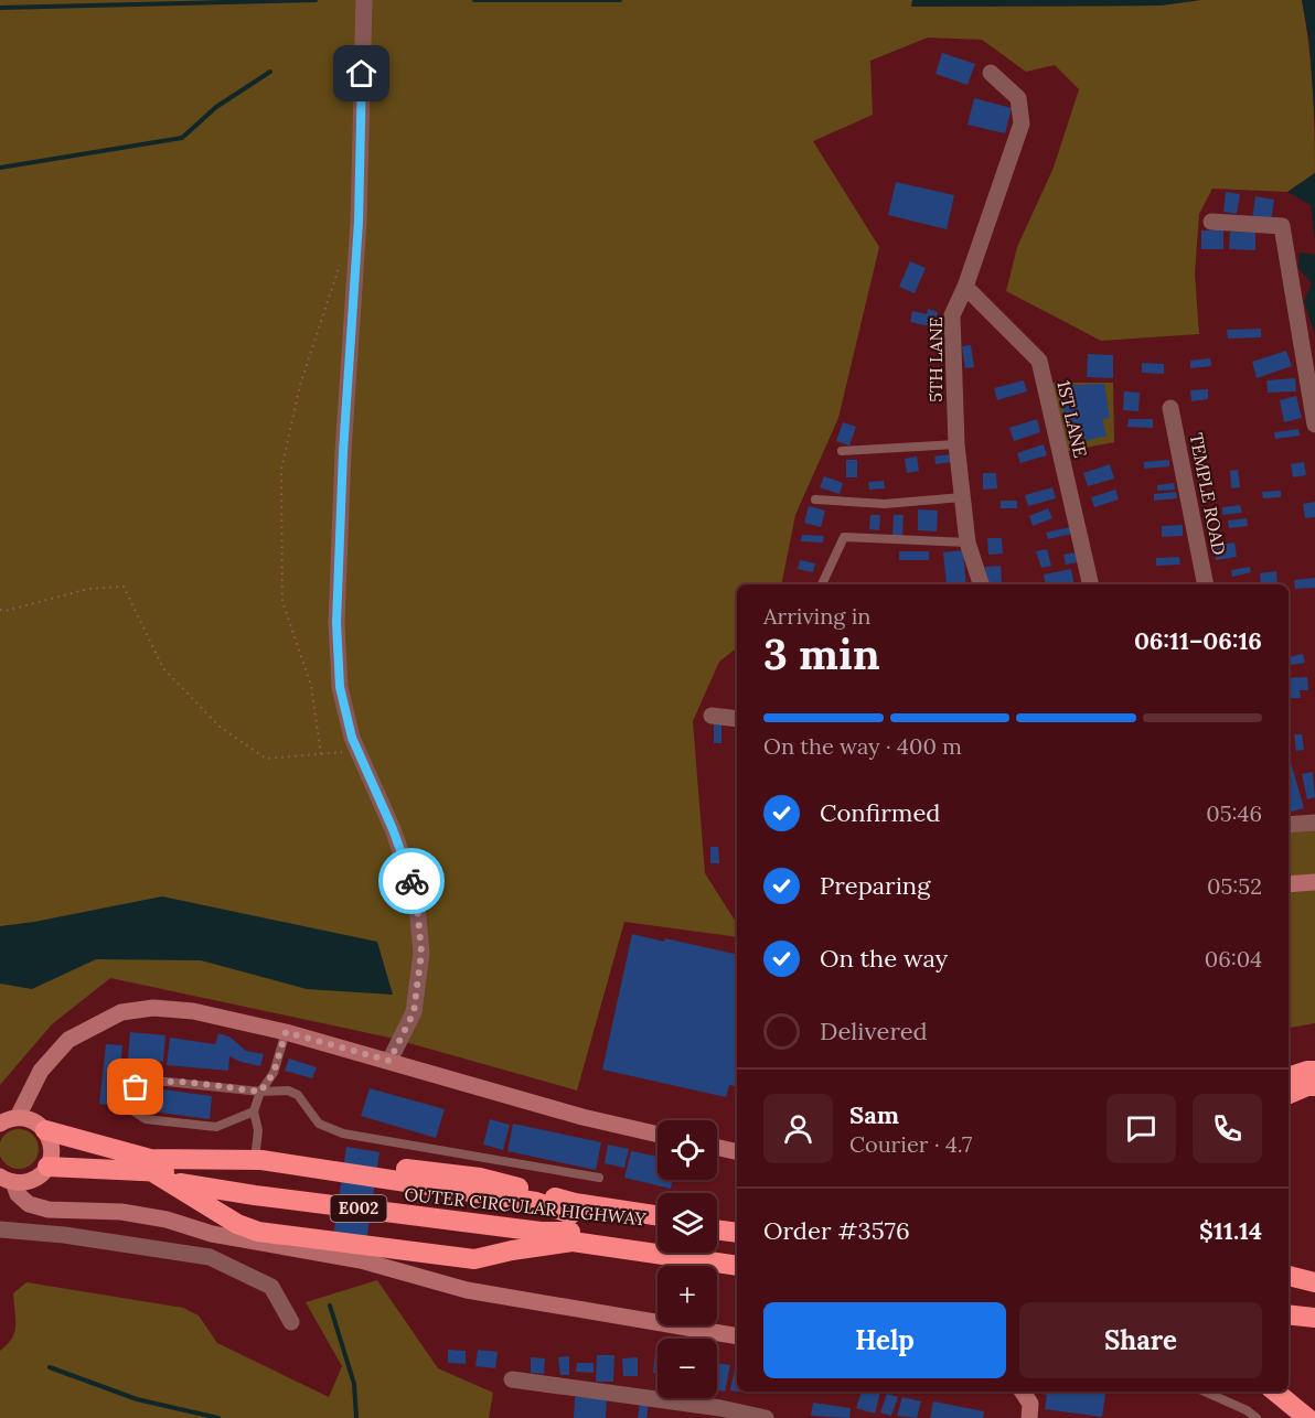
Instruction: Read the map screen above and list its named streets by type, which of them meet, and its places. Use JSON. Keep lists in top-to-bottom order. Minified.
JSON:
{"streets":{"highway":["OUTER CIRCULAR HIGHWAY","E002"],"street":["5TH LANE","1ST LANE","TEMPLE ROAD"]},"crossings":[["5TH LANE","1ST LANE"]],"page":{"heading":["3 min","Arriving in","06:11–06:16"],"panel":["Sam","Courier · 4.7","Order #3576","$11.14"],"bar":"On the way · 400 m","list":[["Confirmed","05:46"],["Preparing","05:52"],["On the way","06:04"],"Delivered"],"map_buttons":["+","−"],"buttons":["Help","Share"]}}
